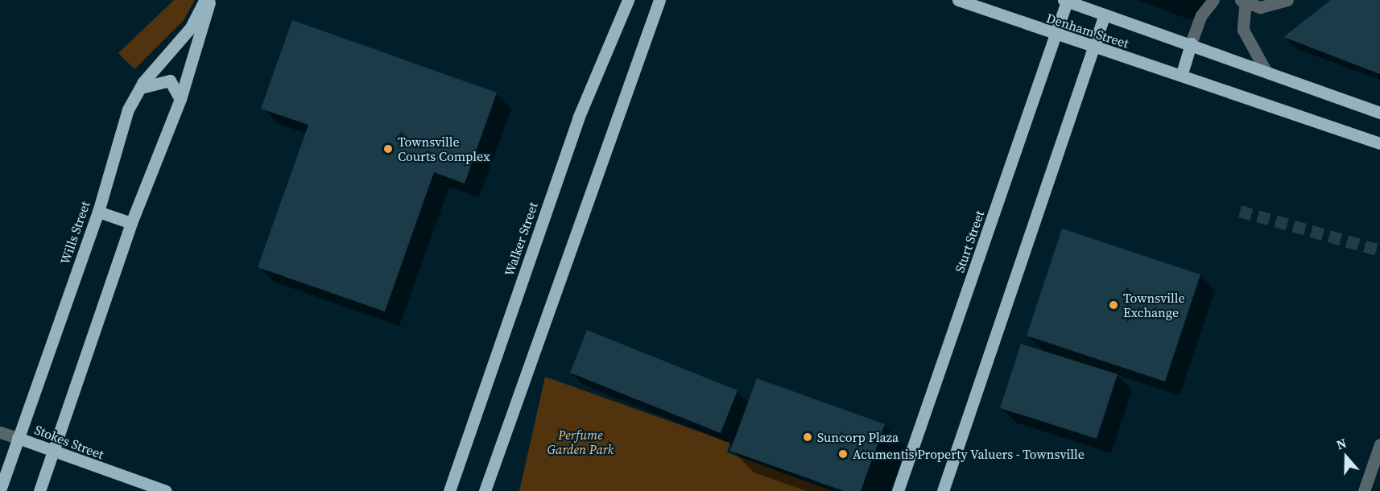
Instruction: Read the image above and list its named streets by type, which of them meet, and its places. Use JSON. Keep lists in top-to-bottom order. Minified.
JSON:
{"streets":{"main road":["Denham Street","Wills Street","Walker Street","Sturt Street","Stokes Street"]},"crossings":[["Denham Street","Sturt Street"],["Wills Street","Stokes Street"]],"parks":["Perfume Garden Park"],"places":["Townsville Courts Complex","Townsville Exchange","Suncorp Plaza","Acumentis Property Valuers - Townsville"],"north":"top"}
